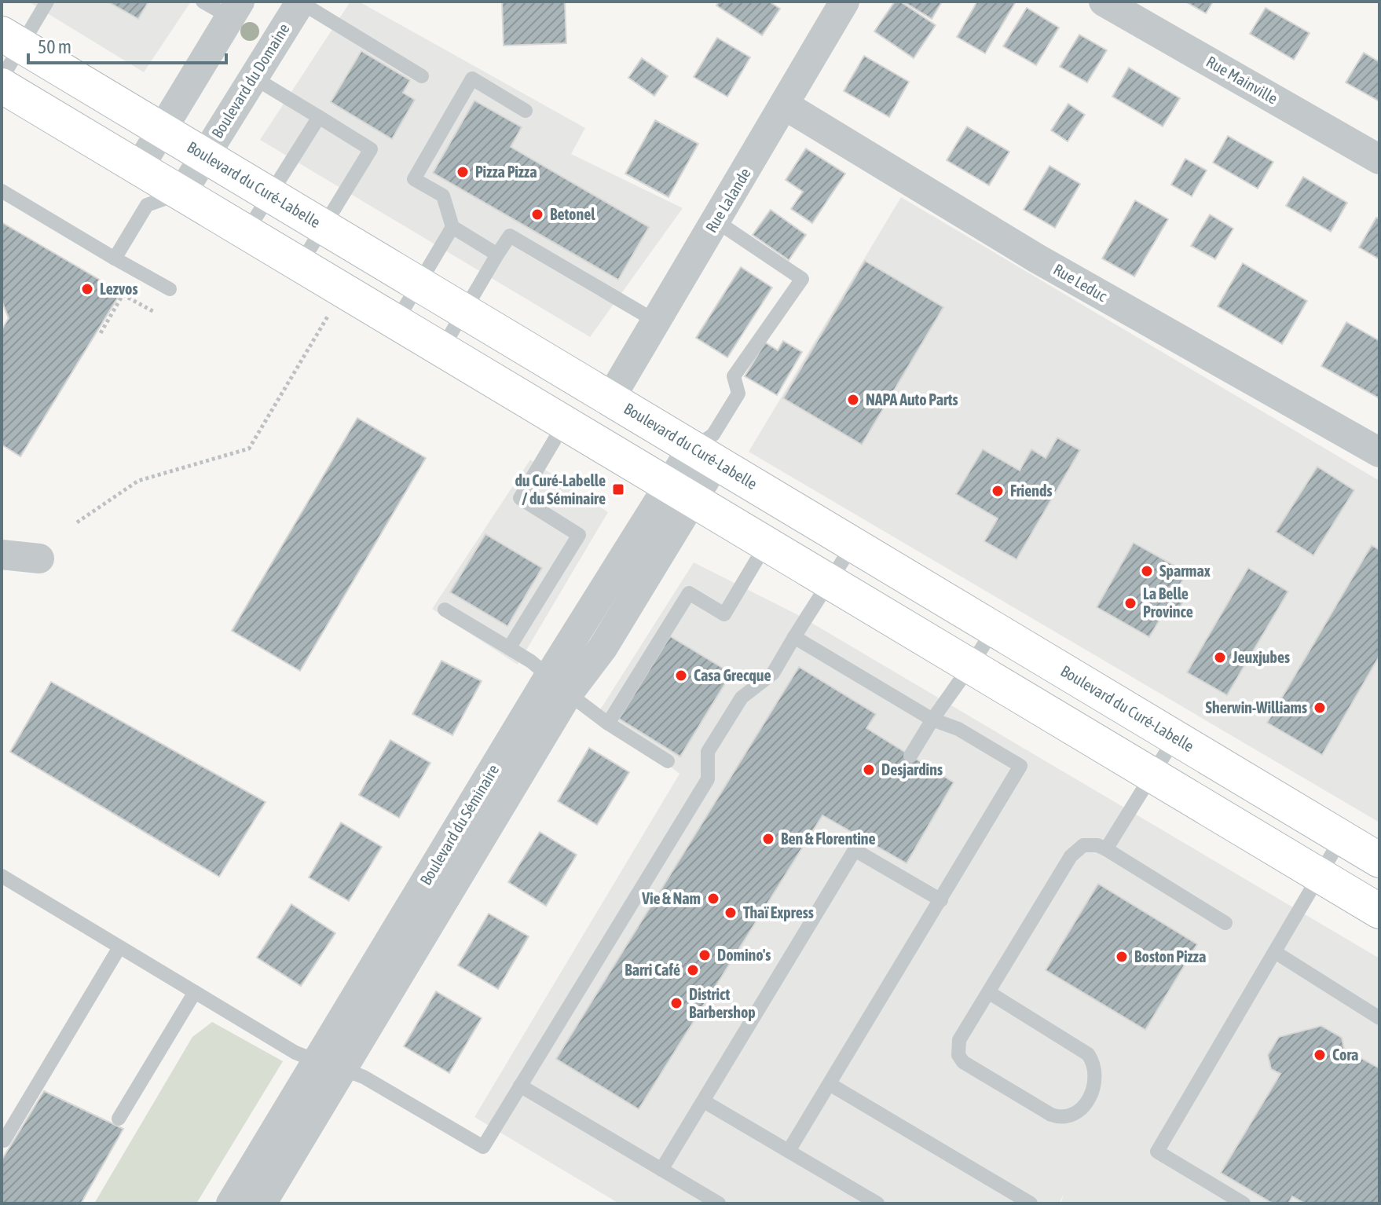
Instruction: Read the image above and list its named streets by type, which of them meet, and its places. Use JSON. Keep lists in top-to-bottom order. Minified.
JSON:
{"streets":{"main road":["Boulevard du Curé-Labelle"],"street":["Rue Mainville","Boulevard du Domaine","Rue Lalande","Rue Leduc","Boulevard du Séminaire"]},"crossings":[["Boulevard du Domaine","Boulevard du Curé-Labelle"],["Boulevard du Curé-Labelle","Rue Lalande"],["Boulevard du Curé-Labelle","Boulevard du Séminaire"],["Rue Lalande","Rue Leduc"]],"places":{"other":["Pizza Pizza","Betonel","Lezvos","NAPA Auto Parts","Friends","Sparmax","La Belle Province","Jeuxjubes","Casa Grecque","Sherwin-Williams","Desjardins","Ben & Florentine","Vie & Nam","Thaï Express","Domino's","Boston Pizza","Barri Café","District Barbershop","Cora"],"transit":["du Curé-Labelle / du Séminaire"]},"scale_bar":"50 m"}
